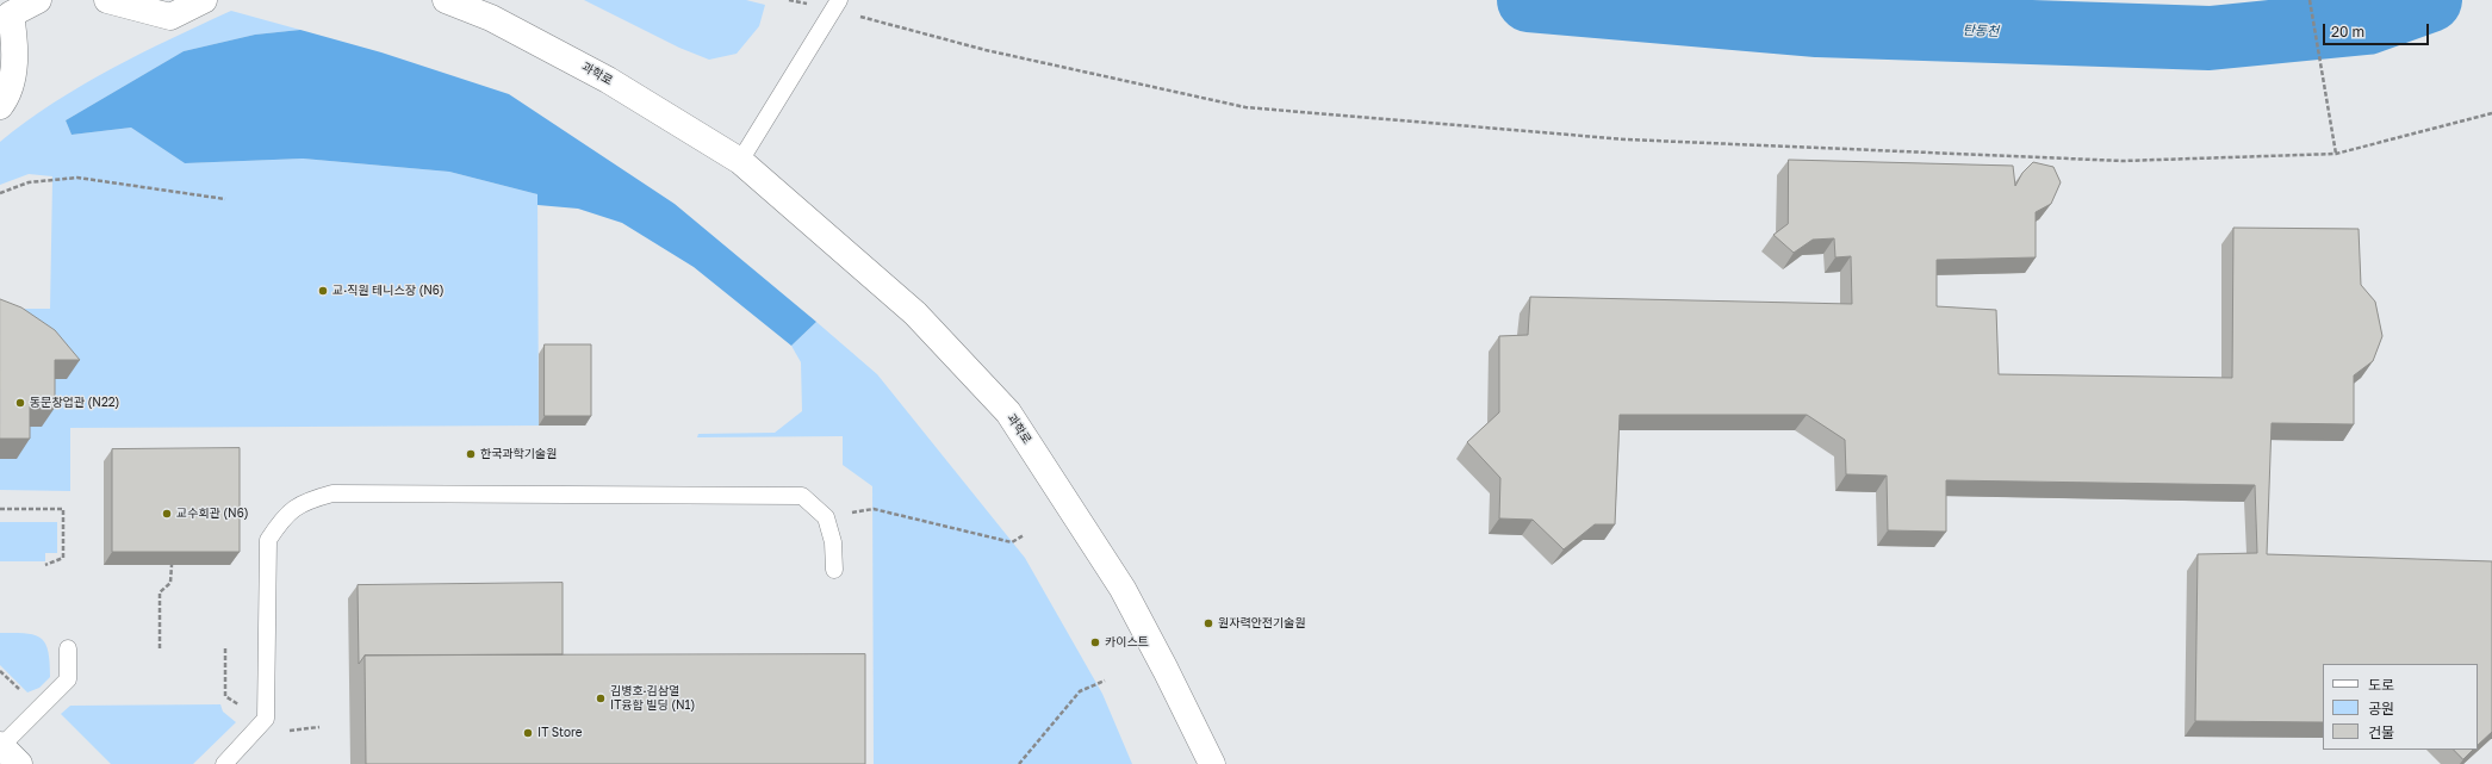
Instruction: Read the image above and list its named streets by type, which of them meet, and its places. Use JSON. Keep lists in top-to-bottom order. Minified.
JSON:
{"streets":{"main road":["과학로"]},"water":["탄동천"],"places":["교·직원 테니스장 (N6)","동문창업관 (N22)","한국과학기술원","교수회관 (N6)","원자력안전기술원","카이스트","김병호·김삼열 IT융합 빌딩 (N1)","IT Store"],"legend":["도로","공원","건물"],"scale_bar":"20 m"}
